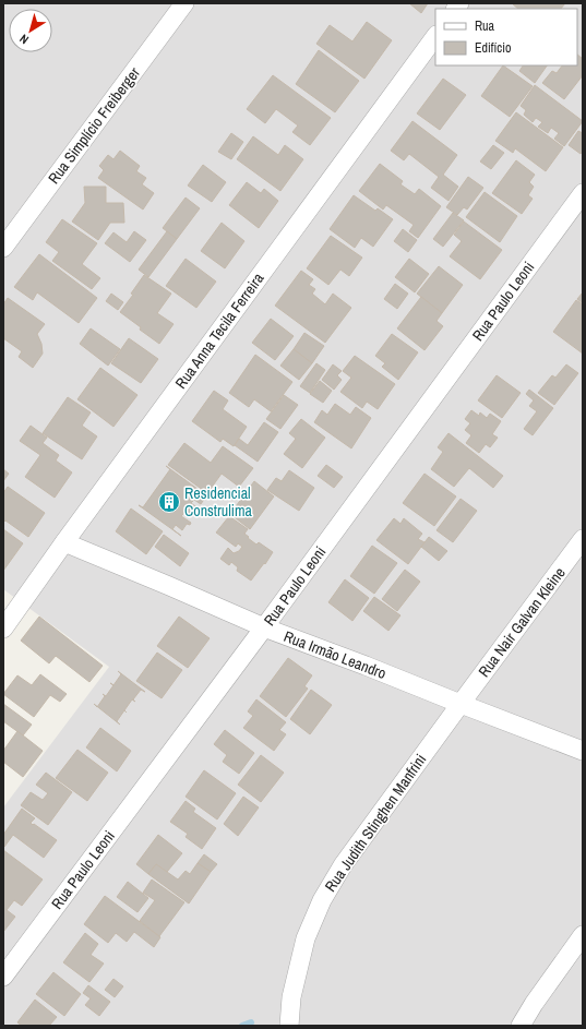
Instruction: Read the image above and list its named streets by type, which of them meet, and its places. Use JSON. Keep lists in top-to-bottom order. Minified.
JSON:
{"streets":{"street":["Rua Simplício Freiberger","Rua Paulo Leoni","Rua Anna Tecila Ferreira","Rua Nair Galvan Kleine","Rua Irmão Leandro","Rua Judith Stinghen Manfrini"]},"crossings":[["Rua Paulo Leoni","Rua Irmão Leandro"],["Rua Anna Tecila Ferreira","Rua Irmão Leandro"],["Rua Nair Galvan Kleine","Rua Irmão Leandro"],["Rua Nair Galvan Kleine","Rua Judith Stinghen Manfrini"],["Rua Irmão Leandro","Rua Judith Stinghen Manfrini"]],"places":{"building":["Residencial Construlima"]},"legend":["Rua","Edifício"],"north":"bottom left"}
